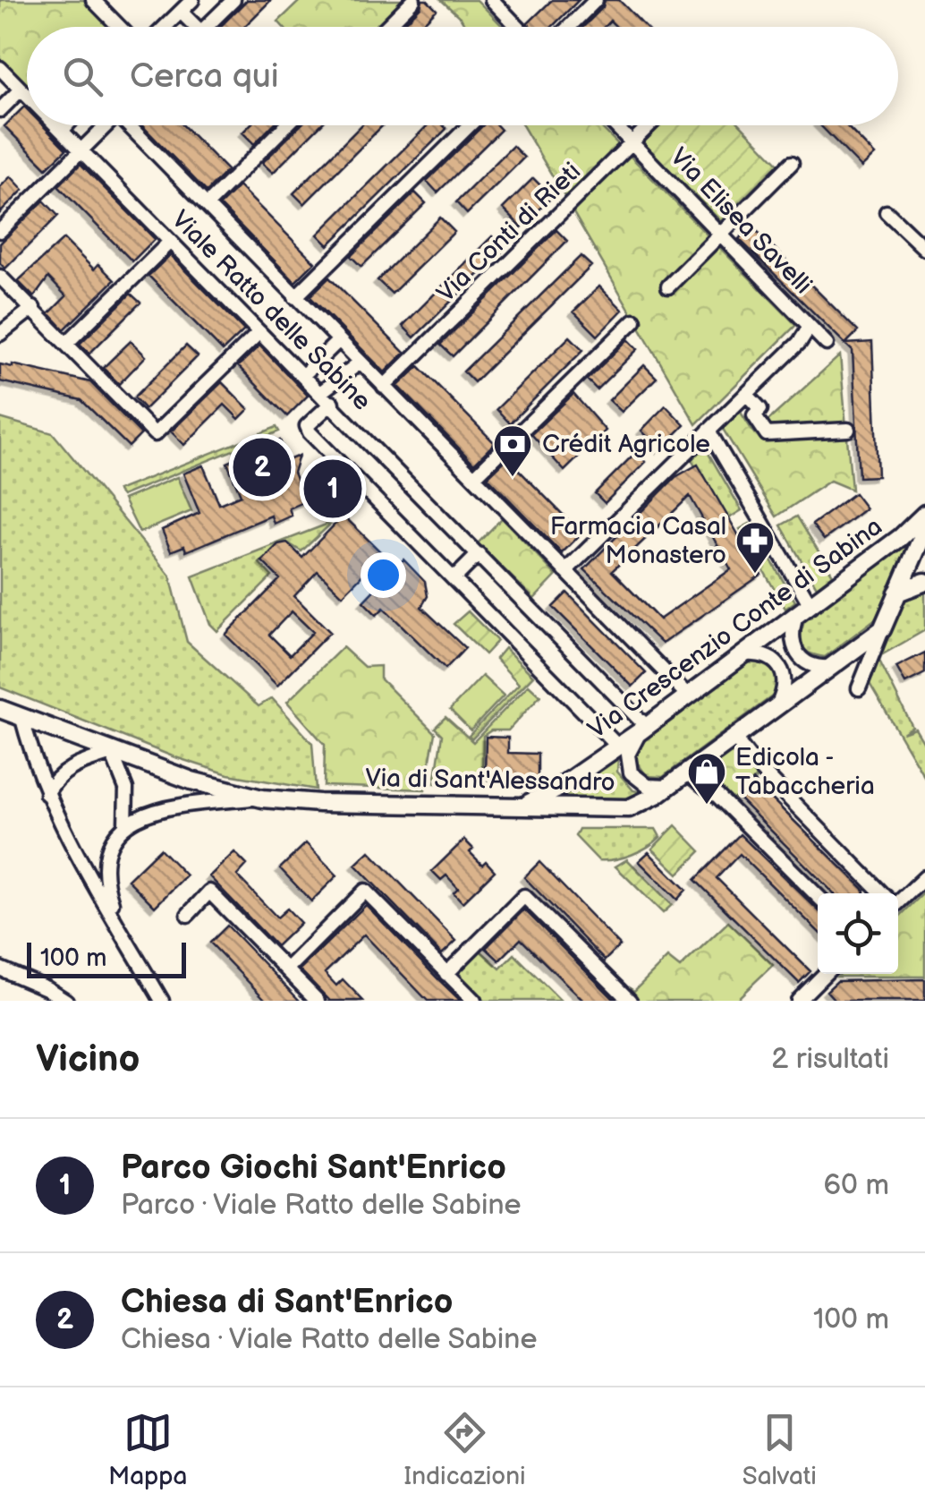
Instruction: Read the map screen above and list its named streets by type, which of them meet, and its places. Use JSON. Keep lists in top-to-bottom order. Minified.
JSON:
{"streets":{"street":["Via Elisea Savelli","Via Conti di Rieti","Viale Ratto delle Sabine","Via Crescenzio Conte di Sabina","Via di Sant'Alessandro"]},"crossings":[["Via Elisea Savelli","Via Conti di Rieti"],["Via Conti di Rieti","Viale Ratto delle Sabine"],["Viale Ratto delle Sabine","Via Crescenzio Conte di Sabina"],["Via Crescenzio Conte di Sabina","Via di Sant'Alessandro"]],"places":{"bank":["Crédit Agricole"],"pharmacy":["Farmacia Casal Monastero"],"shop":["Edicola - Tabaccheria"]},"scale_bar":"100 m","page":{"search":"Cerca qui","pins":["2","1"],"scale":"100 m","heading":["Vicino","2 risultati"],"list":[{"mark":"1","name":"Parco Giochi Sant'Enrico","note":"Parco · Viale Ratto delle Sabine","value":"60 m"},{"mark":"2","name":"Chiesa di Sant'Enrico","note":"Chiesa · Viale Ratto delle Sabine","value":"100 m"}],"nav":["Mappa","Indicazioni","Salvati"]}}
